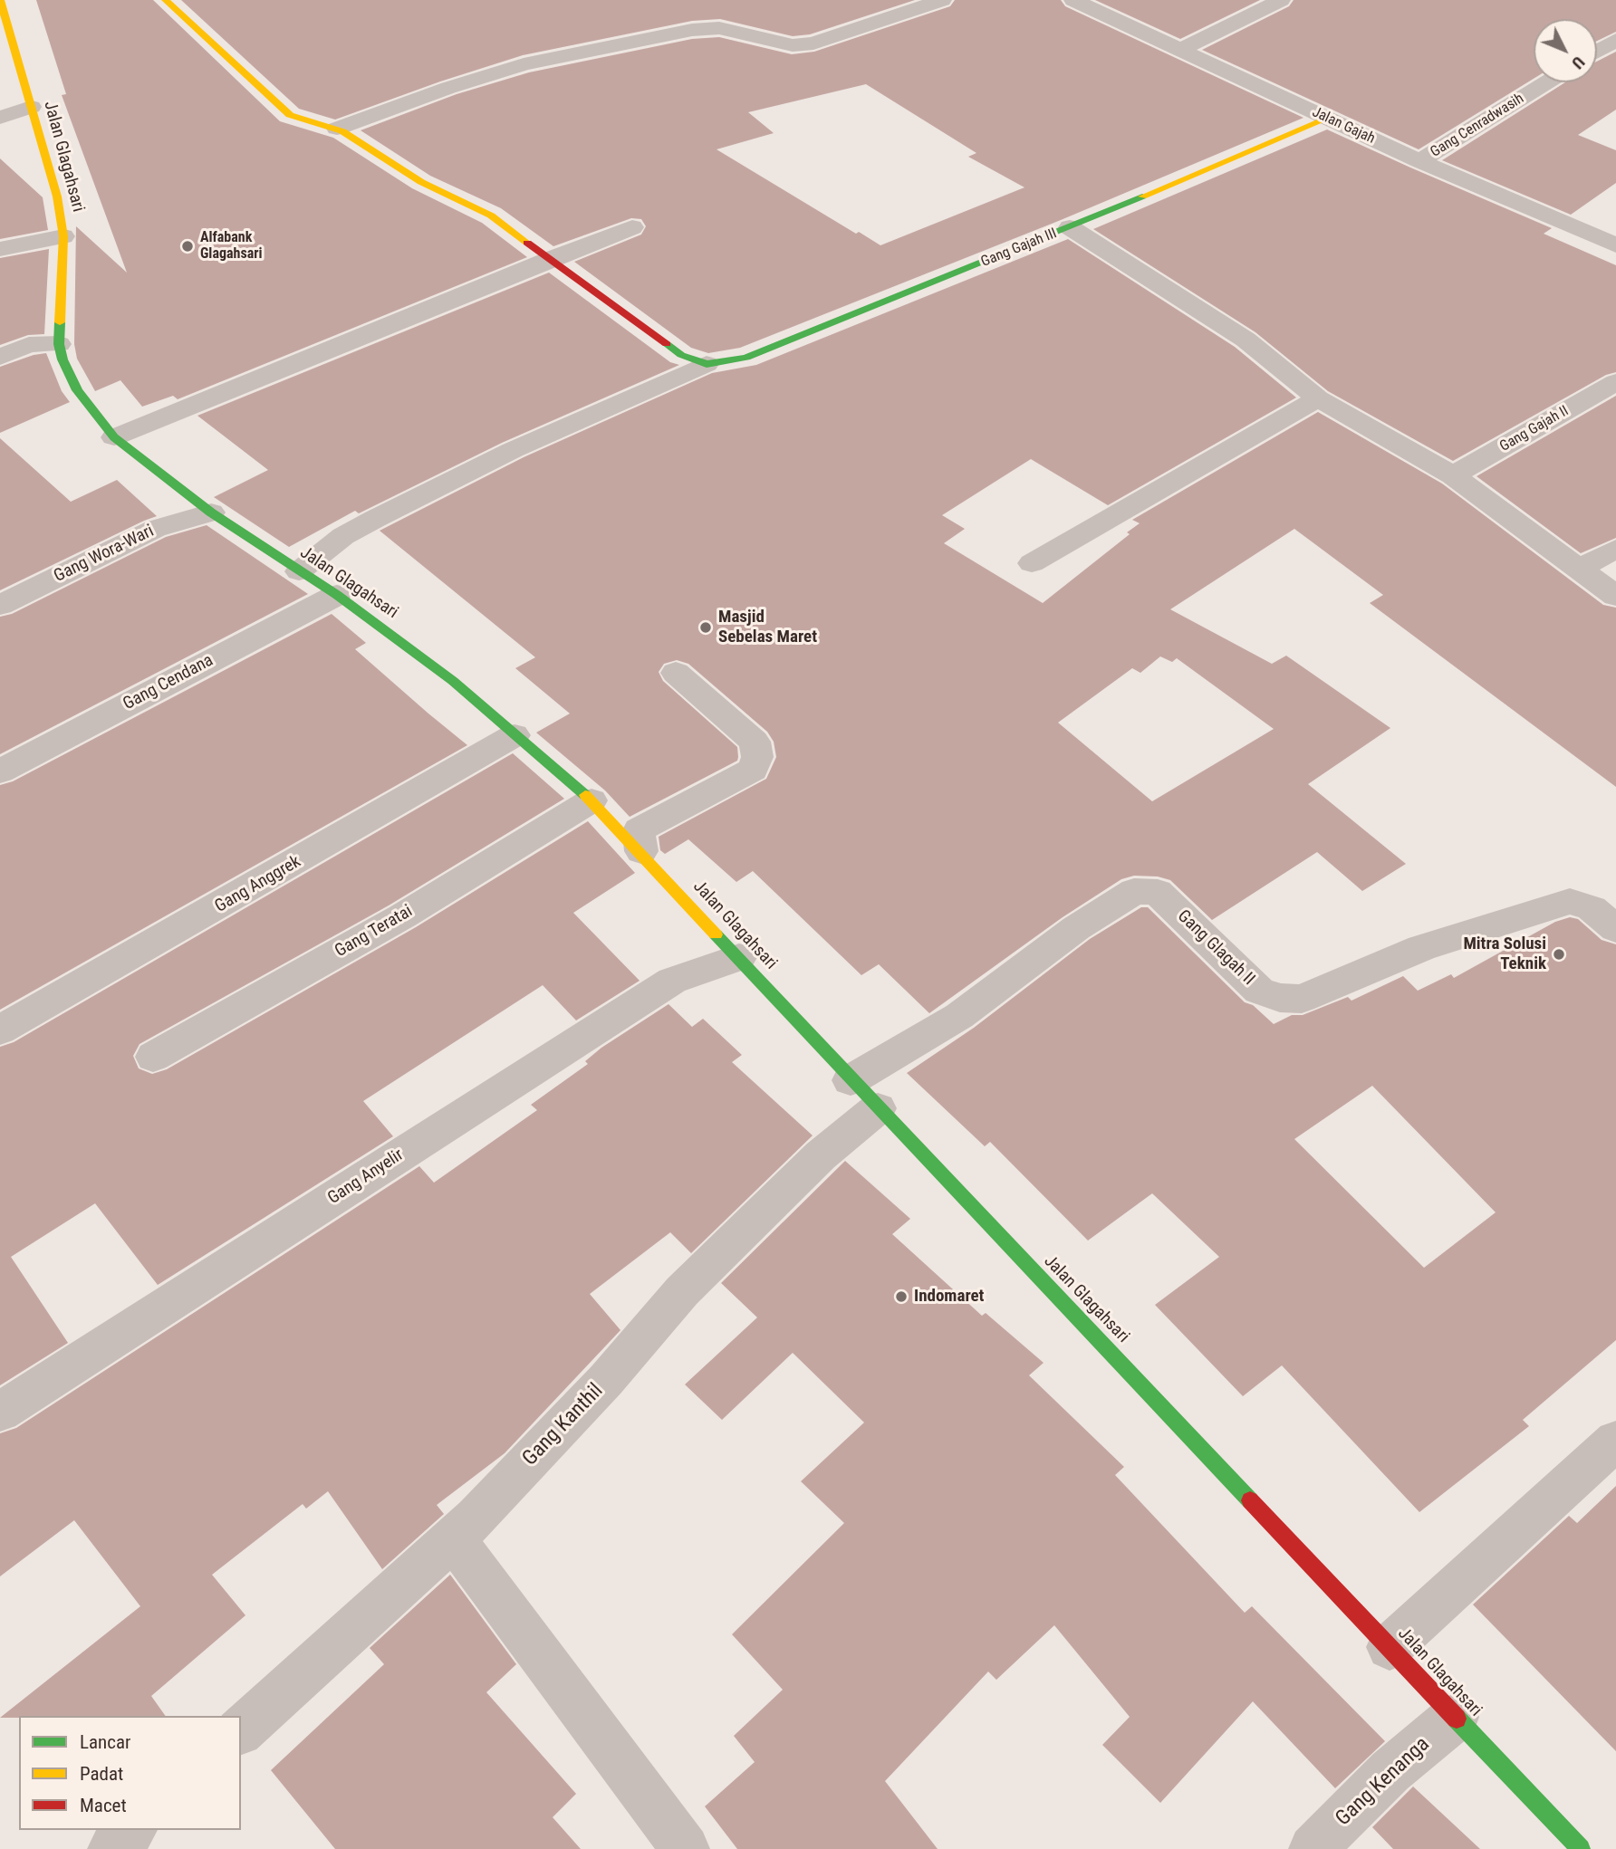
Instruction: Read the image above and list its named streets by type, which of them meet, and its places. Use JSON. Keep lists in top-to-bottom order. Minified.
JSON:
{"streets":{"street":["Jalan Gajah","Gang Cenradwasih","Jalan Glagahsari","Gang Gajah III","Gang Gajah II","Gang Wora-Wari","Gang Cendana","Gang Anggrek","Gang Teratai","Gang Glagah II","Gang Anyelir","Gang Kanthil","Gang Kenanga"]},"crossings":[["Jalan Gajah","Gang Cenradwasih"],["Jalan Gajah","Gang Gajah III"],["Jalan Glagahsari","Gang Wora-Wari"],["Jalan Glagahsari","Gang Cendana"],["Jalan Glagahsari","Gang Anggrek"],["Jalan Glagahsari","Gang Teratai"],["Jalan Glagahsari","Gang Glagah II"],["Jalan Glagahsari","Gang Anyelir"],["Jalan Glagahsari","Gang Kanthil"],["Jalan Glagahsari","Gang Kenanga"]],"places":["Alfabank Glagahsari","Masjid Sebelas Maret","Mitra Solusi Teknik","Indomaret"],"legend":["Lancar","Padat","Macet"],"north":"bottom right"}
